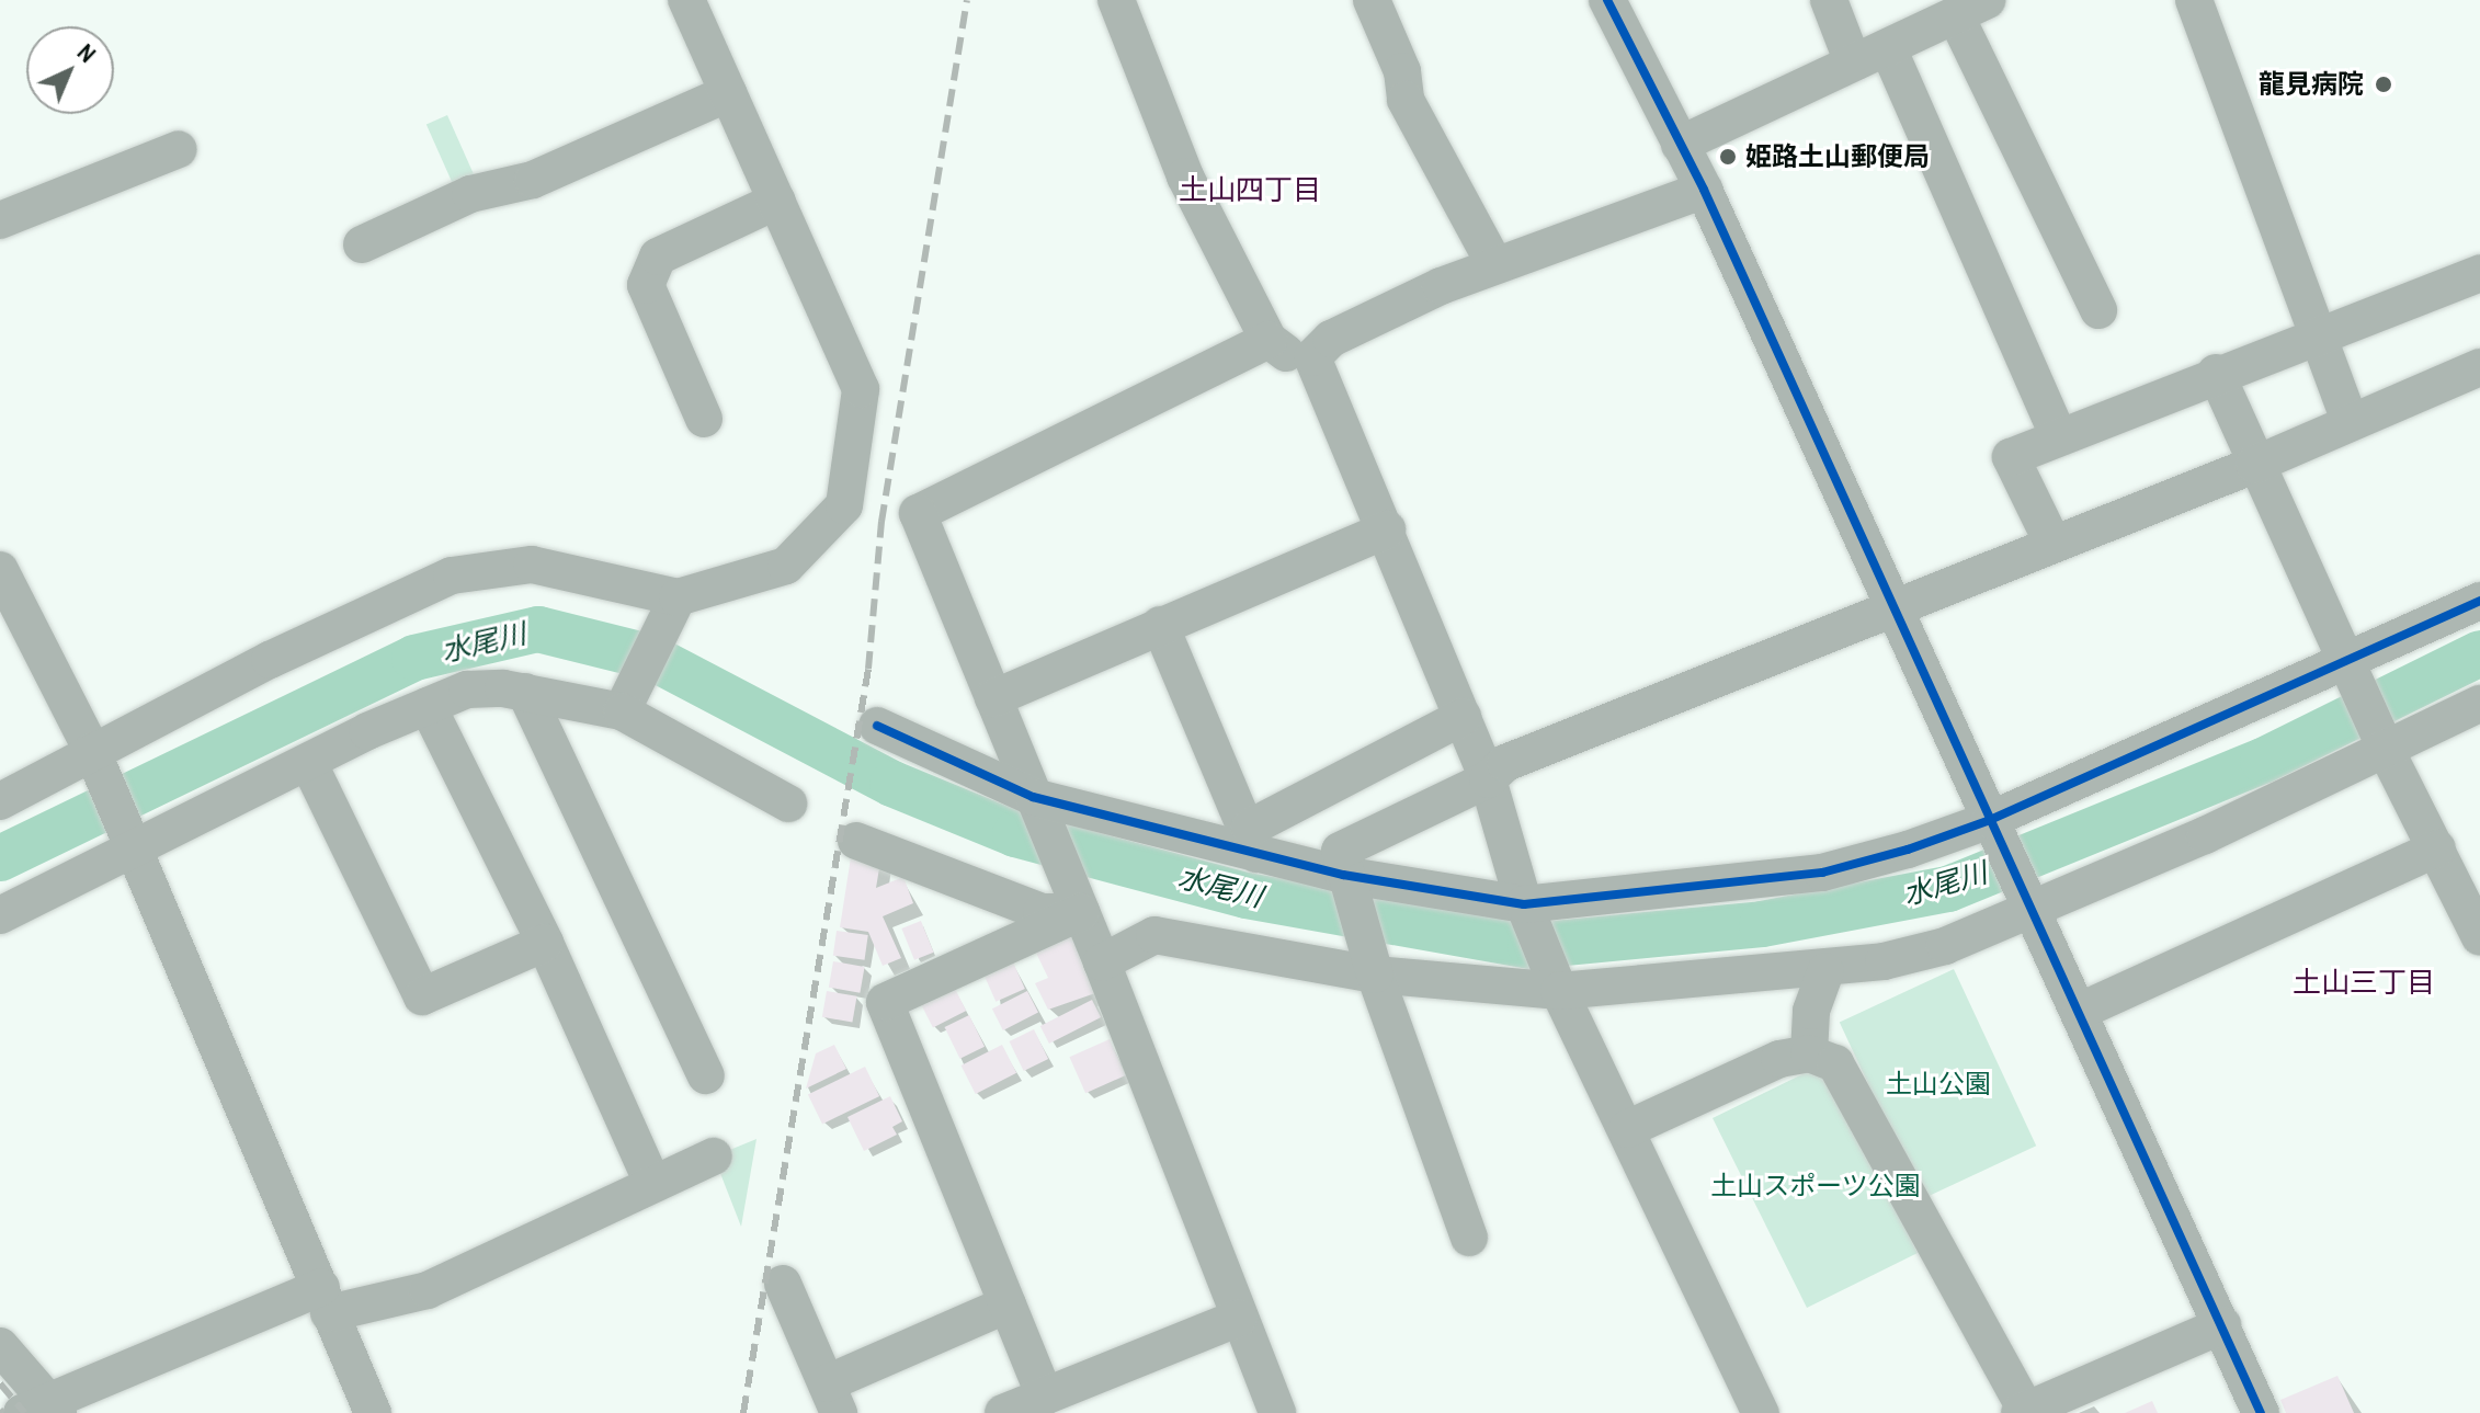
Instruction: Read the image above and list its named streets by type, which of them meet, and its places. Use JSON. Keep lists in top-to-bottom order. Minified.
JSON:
{"districts":["土山四丁目","土山三丁目"],"water":["水尾川"],"parks":["土山公園","土山スポーツ公園"],"places":["龍見病院","姫路土山郵便局"],"north":"top right"}
